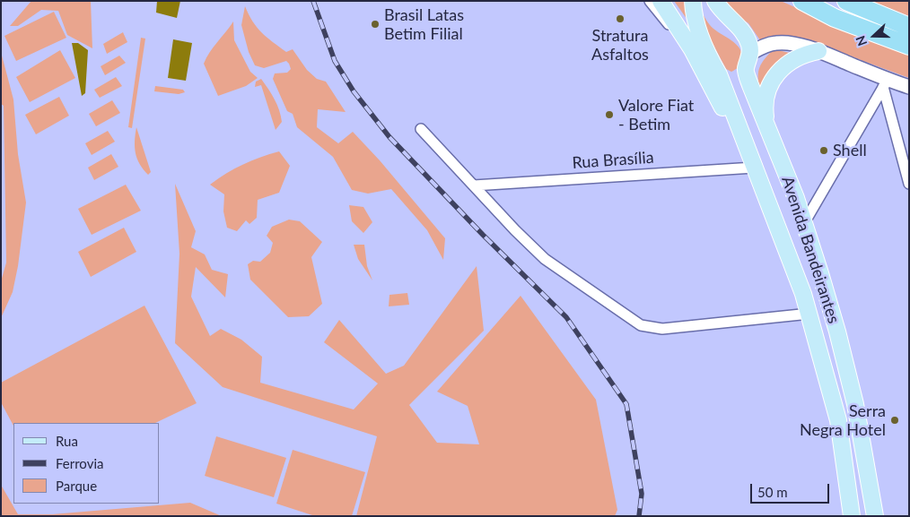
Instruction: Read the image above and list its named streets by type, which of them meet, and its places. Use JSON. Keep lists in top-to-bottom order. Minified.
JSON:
{"streets":{"main road":["Avenida Bandeirantes"],"street":["Rua Brasília"]},"crossings":[["Rua Brasília","Avenida Bandeirantes"]],"places":["Stratura Asfaltos","Brasil Latas Betim Filial","Valore Fiat - Betim","Shell","Serra Negra Hotel"],"legend":["Rua","Ferrovia","Parque"],"scale_bar":"50 m","north":"left"}
